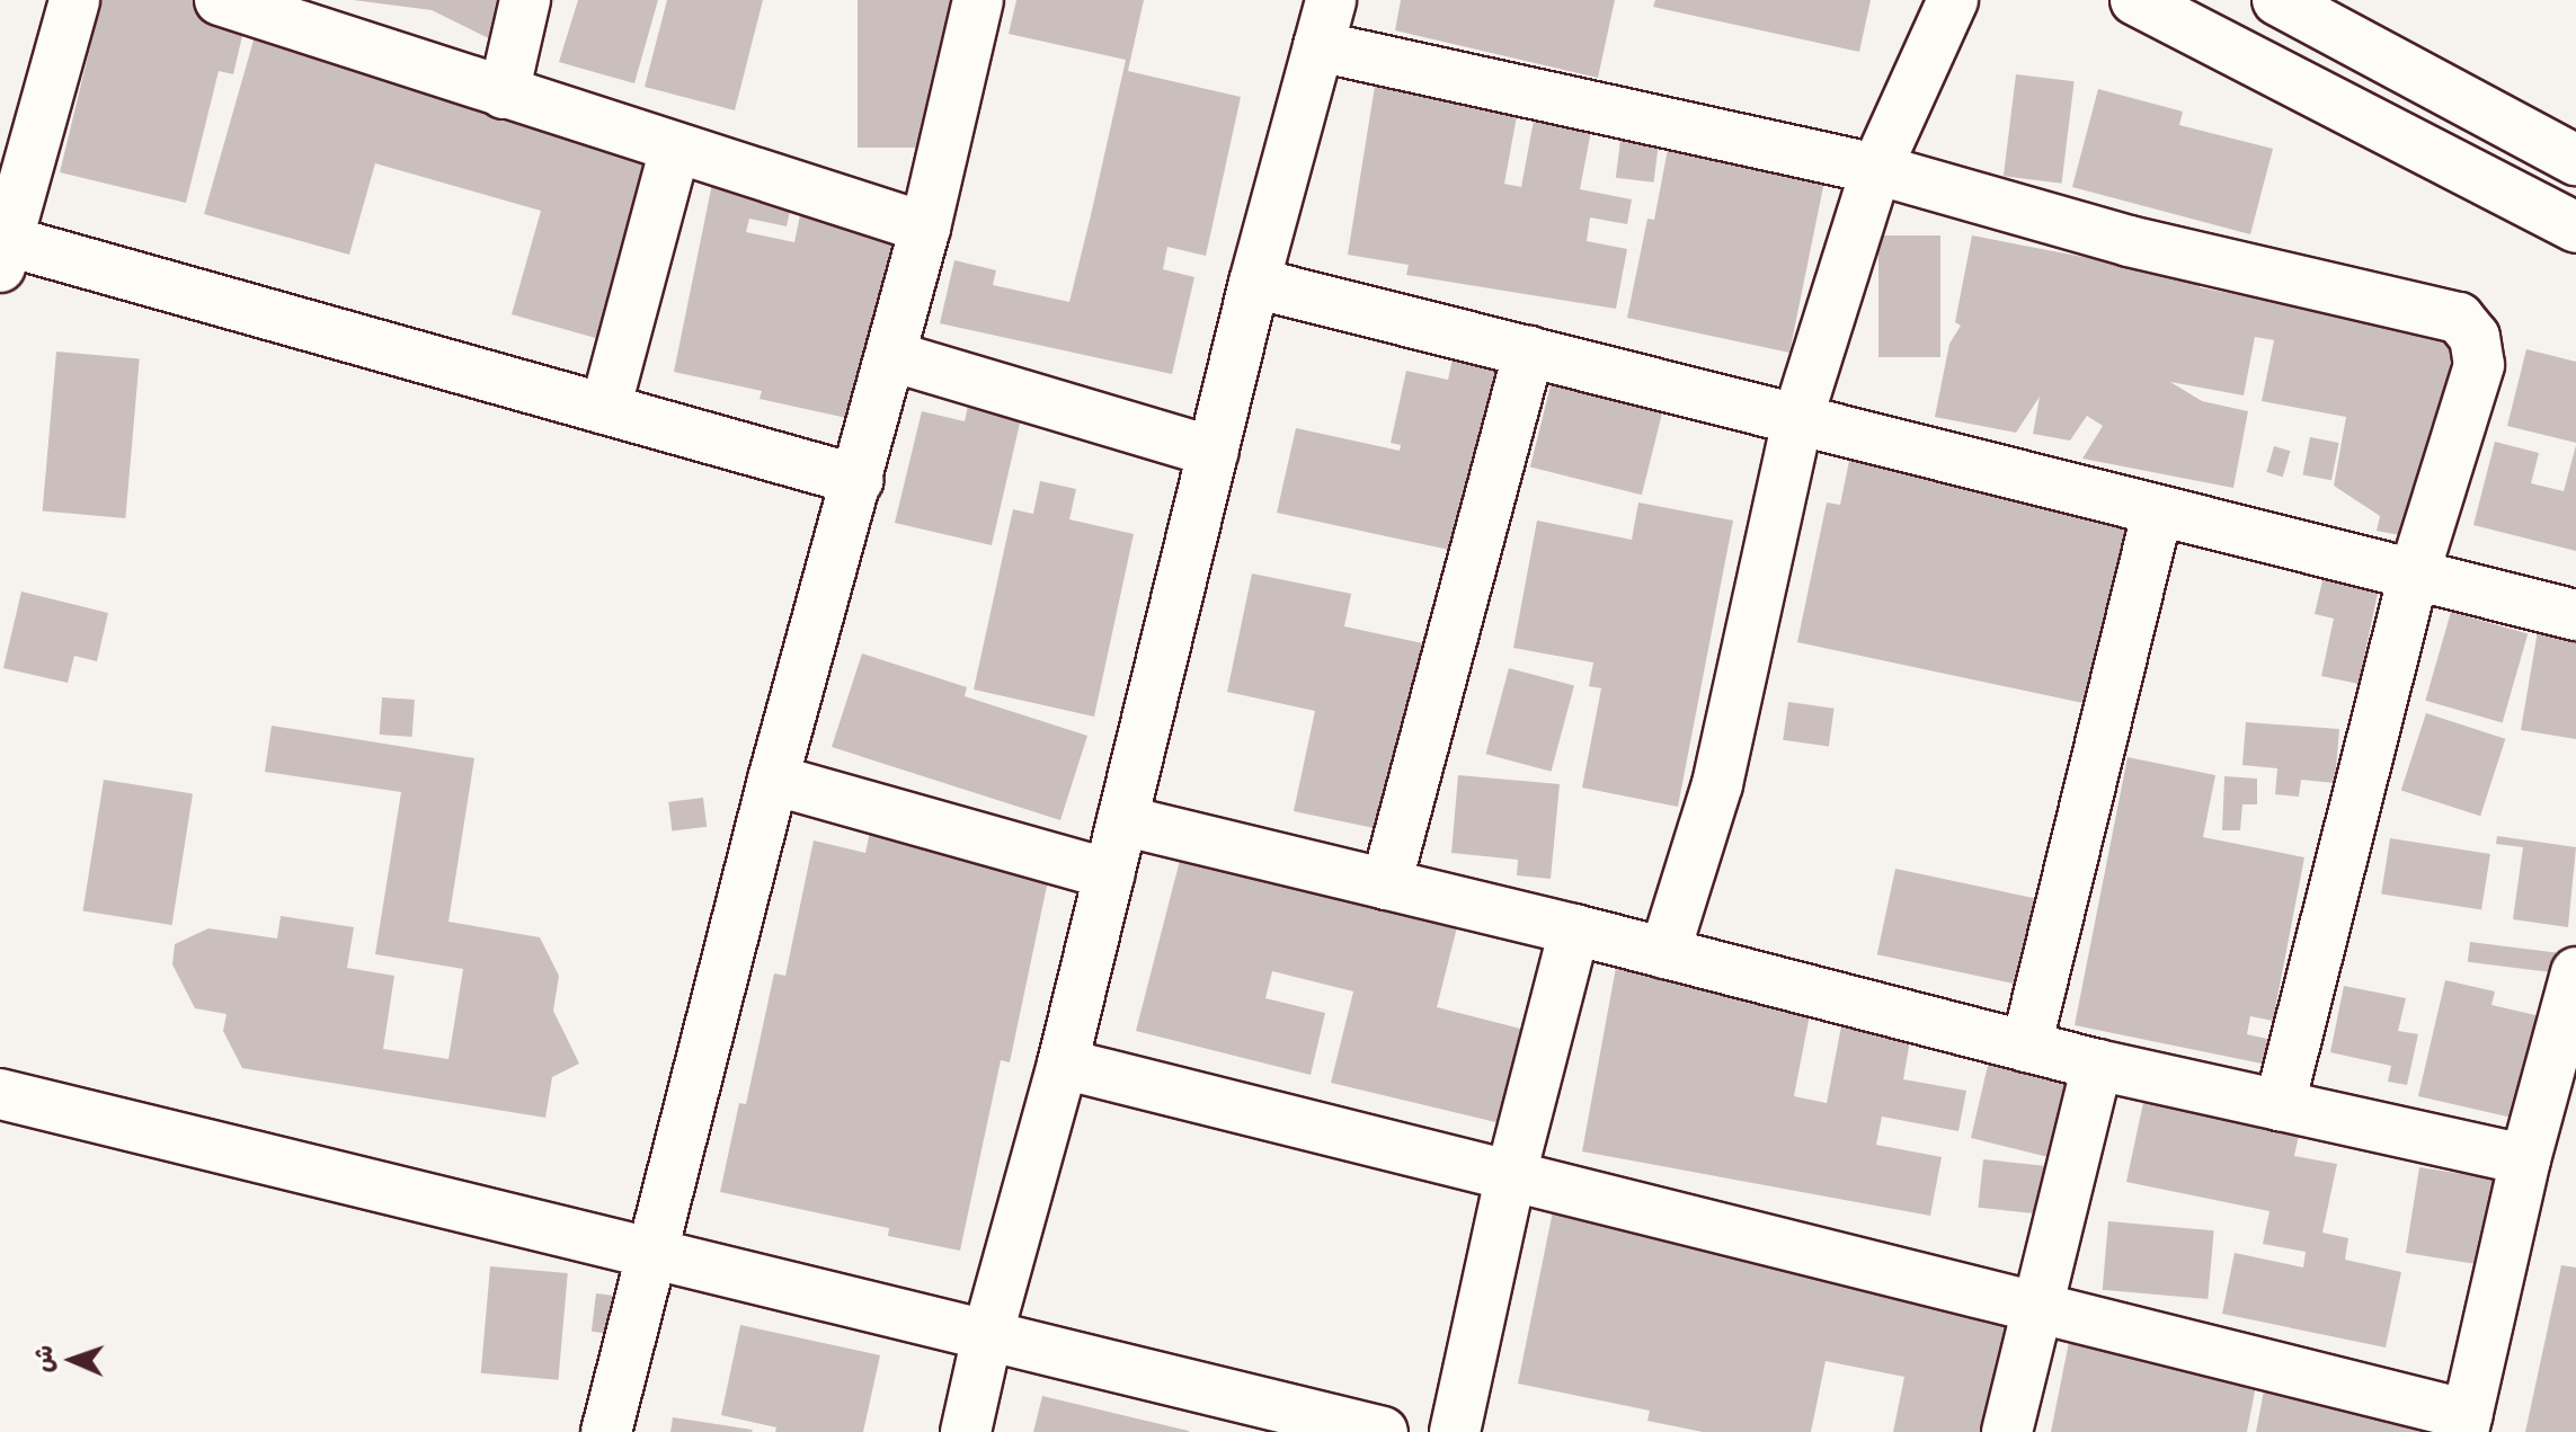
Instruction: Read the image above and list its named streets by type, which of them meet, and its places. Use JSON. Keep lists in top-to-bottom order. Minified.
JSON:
{"north":"left"}
